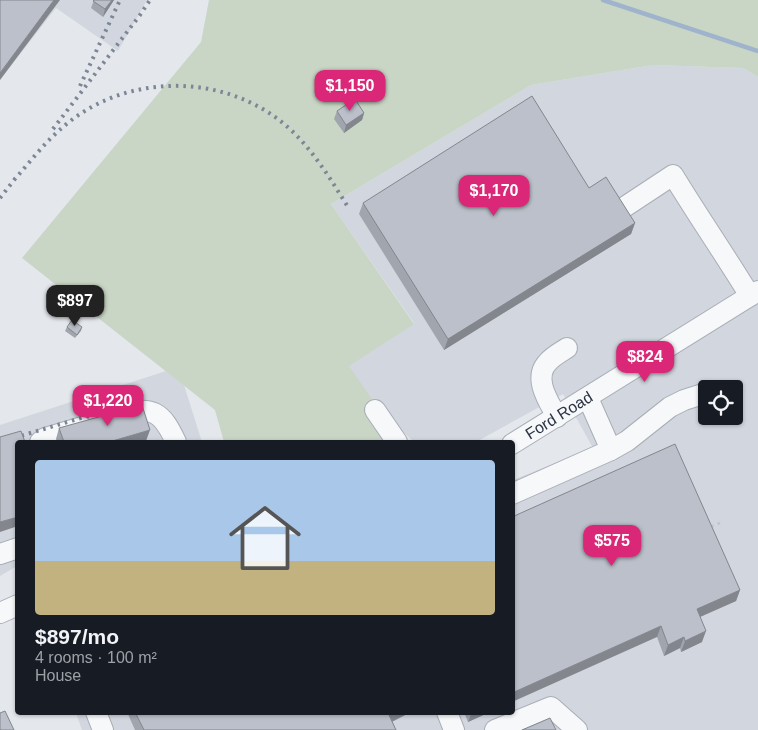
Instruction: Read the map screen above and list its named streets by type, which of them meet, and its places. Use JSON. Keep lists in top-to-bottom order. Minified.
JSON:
{"streets":{"street":["Ford Road"]},"page":{"price":["$1,150","$1,170","$897","$824","$1,220","$575"],"list":[{"name":"$897/mo","note":"4 rooms · 100 m² · House"}]}}
